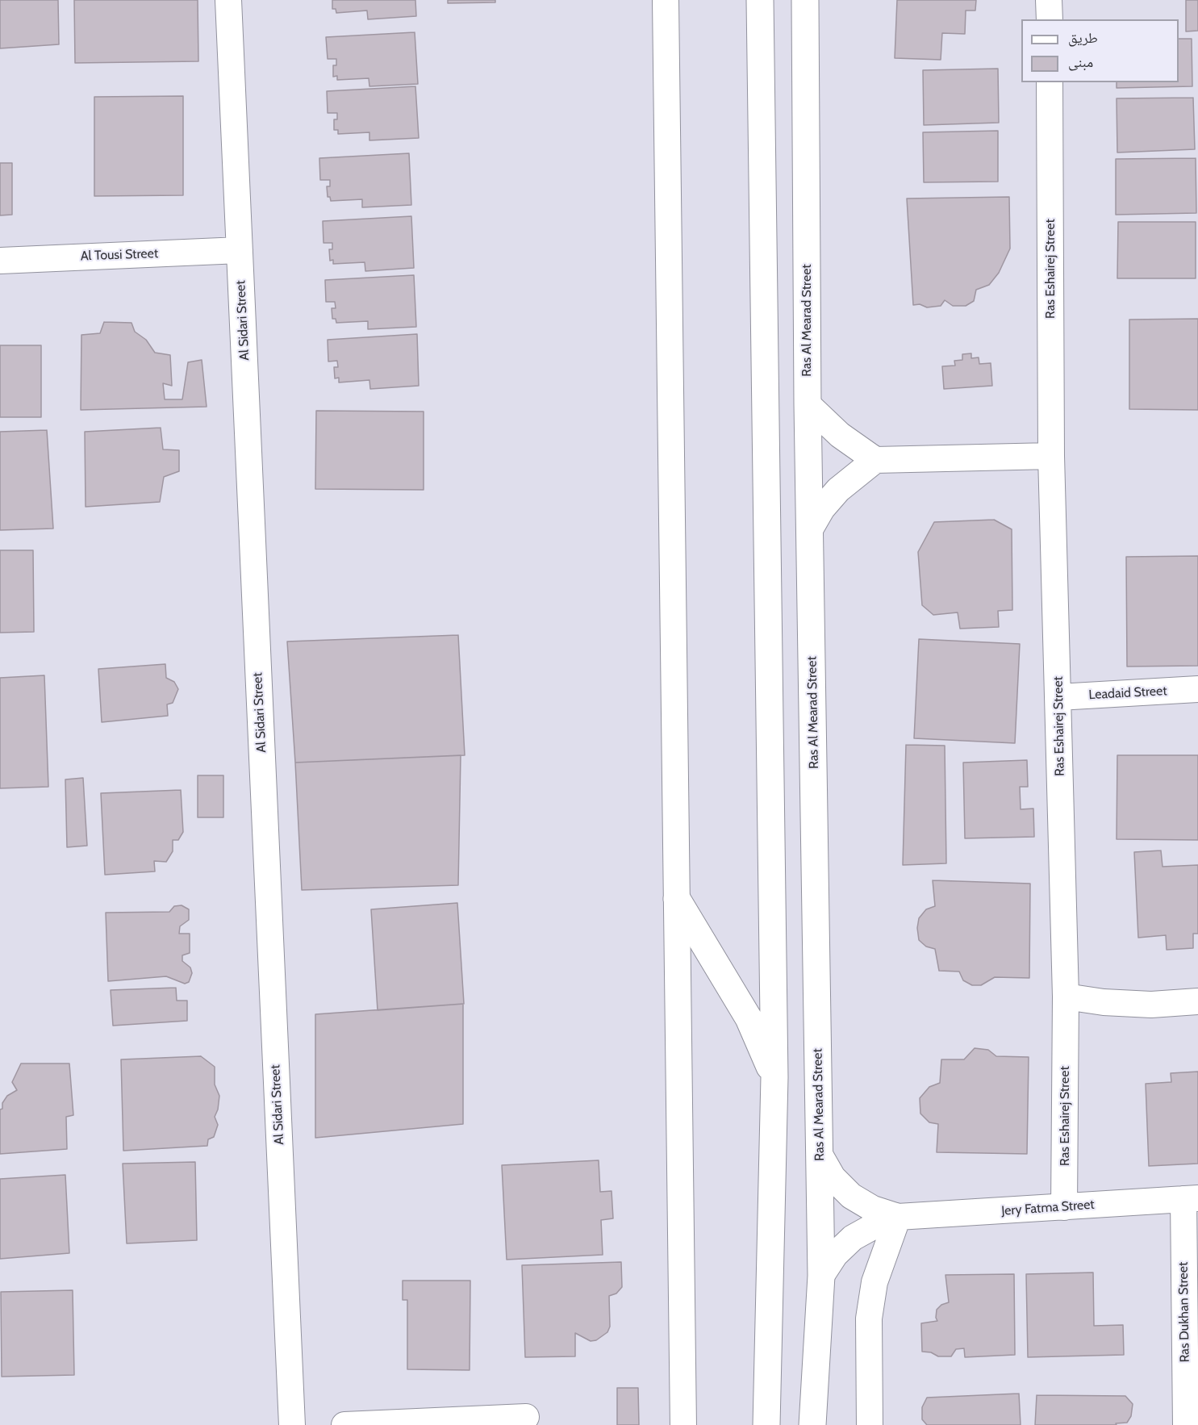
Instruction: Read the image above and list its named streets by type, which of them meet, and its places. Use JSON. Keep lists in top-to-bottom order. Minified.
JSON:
{"streets":{"street":["Al Tousi Street","Ras Eshairej Street","Al Sidari Street","Ras Al Mearad Street","Leadaid Street","Jery Fatma Street","Ras Dukhan Street"]},"crossings":[["Al Tousi Street","Al Sidari Street"],["Ras Eshairej Street","Leadaid Street"],["Ras Eshairej Street","Jery Fatma Street"],["Ras Al Mearad Street","Jery Fatma Street"],["Jery Fatma Street","Ras Dukhan Street"]],"legend":["طريق","مبنى"]}
